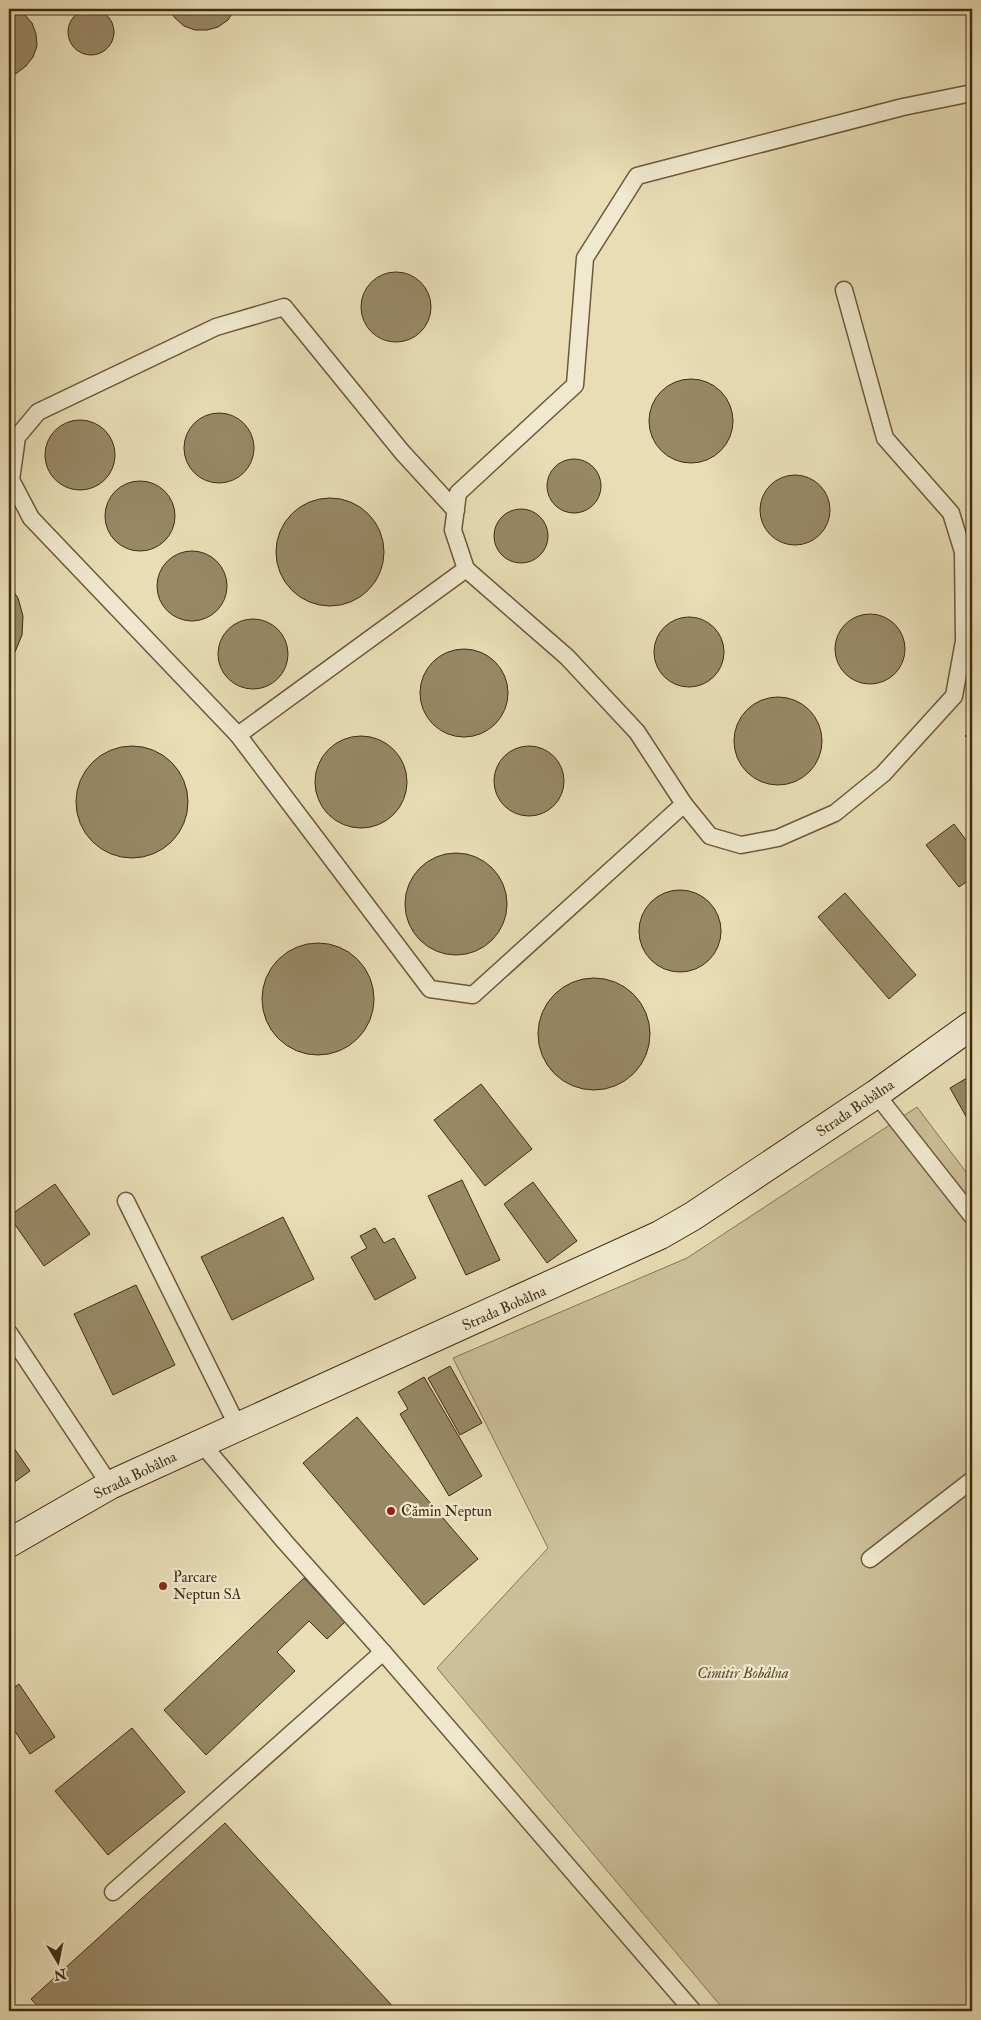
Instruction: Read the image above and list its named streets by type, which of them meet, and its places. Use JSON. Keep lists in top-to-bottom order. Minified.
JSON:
{"streets":{"main road":["Strada Bobâlna"]},"parks":["Cimitir Bobâlna"],"places":["Cămin Neptun","Parcare Neptun SA"],"north":"bottom"}
